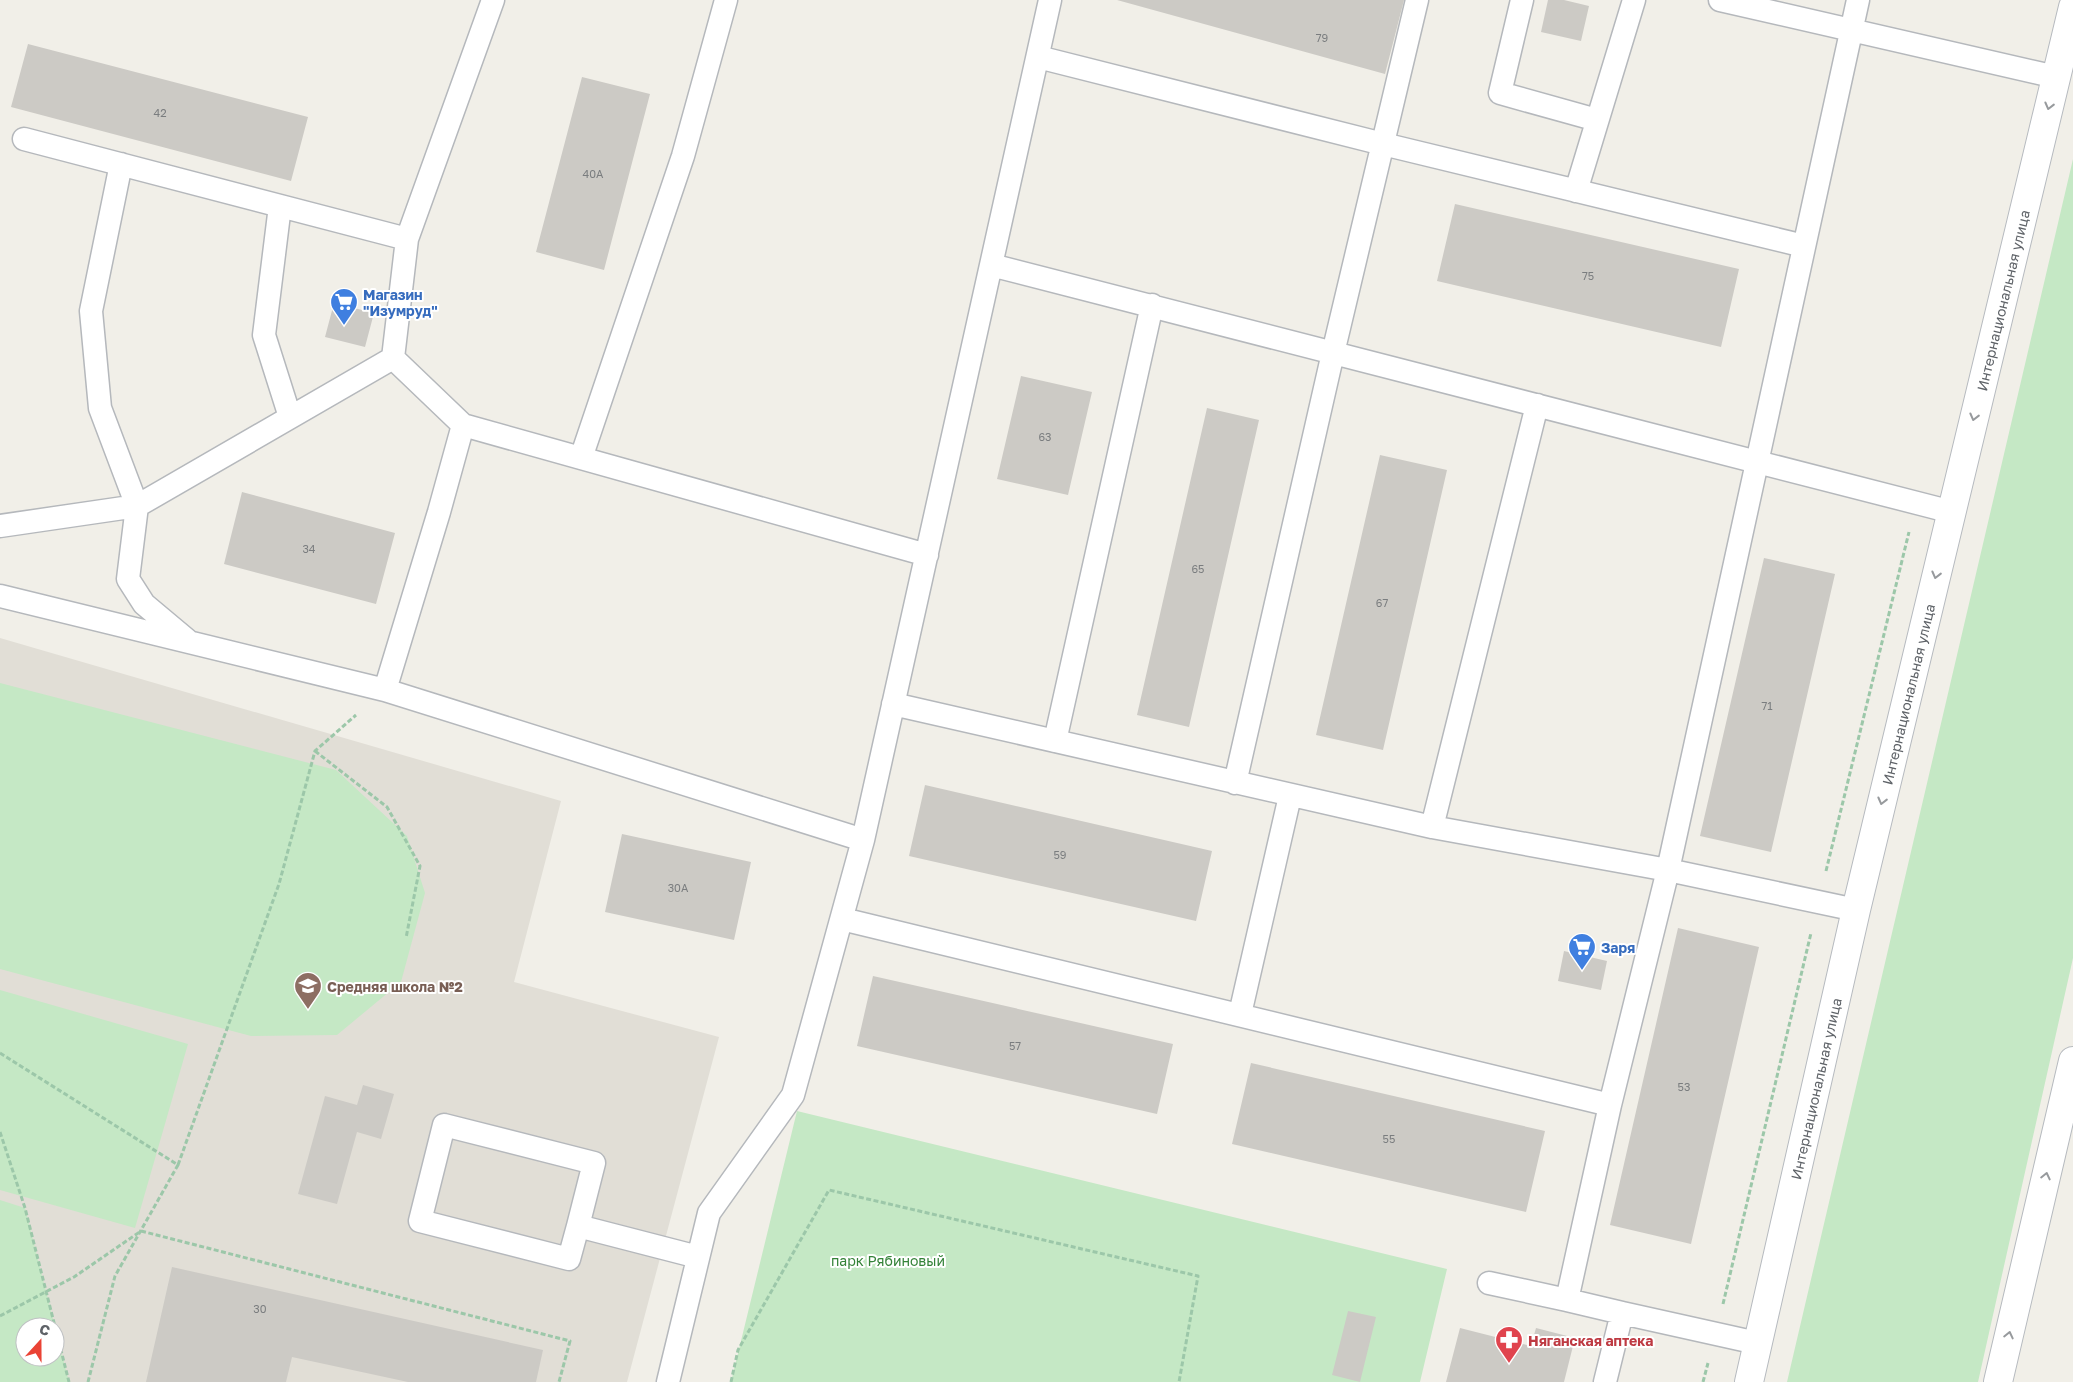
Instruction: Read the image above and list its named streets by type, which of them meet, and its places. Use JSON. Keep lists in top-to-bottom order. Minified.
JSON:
{"streets":{"main road":["Интернациональная улица"]},"one_way":["Интернациональная улица"],"parks":["парк Рябиновый"],"places":{"supermarket":["Магазин \"Изумруд\"","Заря"],"school or university":["Средняя школа №2"],"pharmacy":["Няганская аптека"]},"house_numbers":["79","42","40А","75","63","34","65","67","71","59","30А","57","53","55","30"],"north":"top"}
